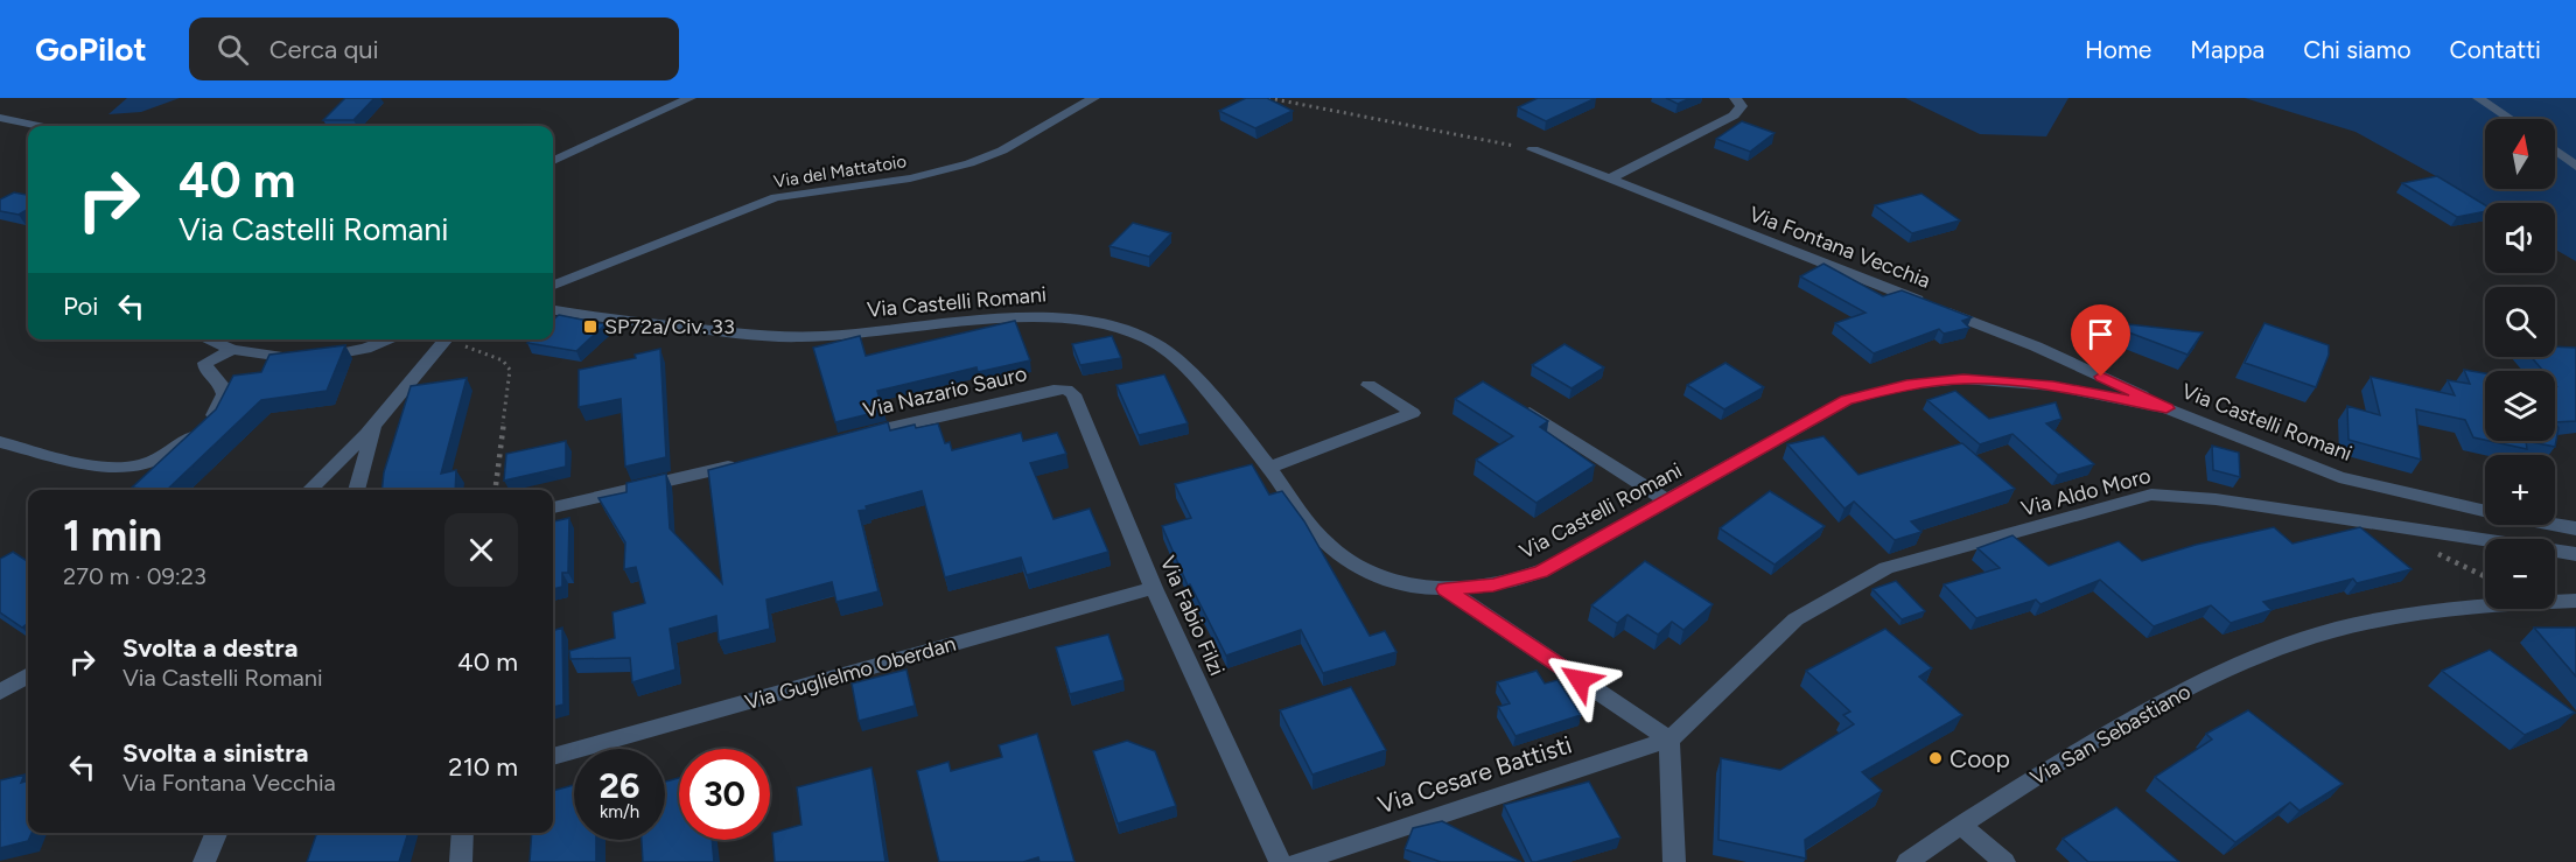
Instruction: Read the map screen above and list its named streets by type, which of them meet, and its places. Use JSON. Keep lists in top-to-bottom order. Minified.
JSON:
{"streets":{"street":["Via del Mattatoio","Via Fontana Vecchia","Via Castelli Romani","Via Nazario Sauro","Via Aldo Moro","Via Fabio Filzi","Via Guglielmo Oberdan","Via San Sebastiano","Via Cesare Battisti"]},"crossings":[["Via Fontana Vecchia","Via Castelli Romani"],["Via Nazario Sauro","Via Fabio Filzi"],["Via Aldo Moro","Via Cesare Battisti"],["Via Fabio Filzi","Via Guglielmo Oberdan"]],"places":{"transit":["SP72a/Civ. 33"],"other":["Coop"]},"north":"top","page":{"header":"GoPilot","search":"Cerca qui","nav":["Home","Mappa","Chi siamo","Contatti"],"map_buttons":["+","−"],"turn":["40 m","Via Castelli Romani"],"then":"Poi","heading":["1 min","270 m · 09:23"],"list":[{"name":"Svolta a destra","note":"Via Castelli Romani","value":"40 m"},{"name":"Svolta a sinistra","note":"Via Fontana Vecchia","value":"210 m"}],"speed":"26 km/h","limit":"30"}}
